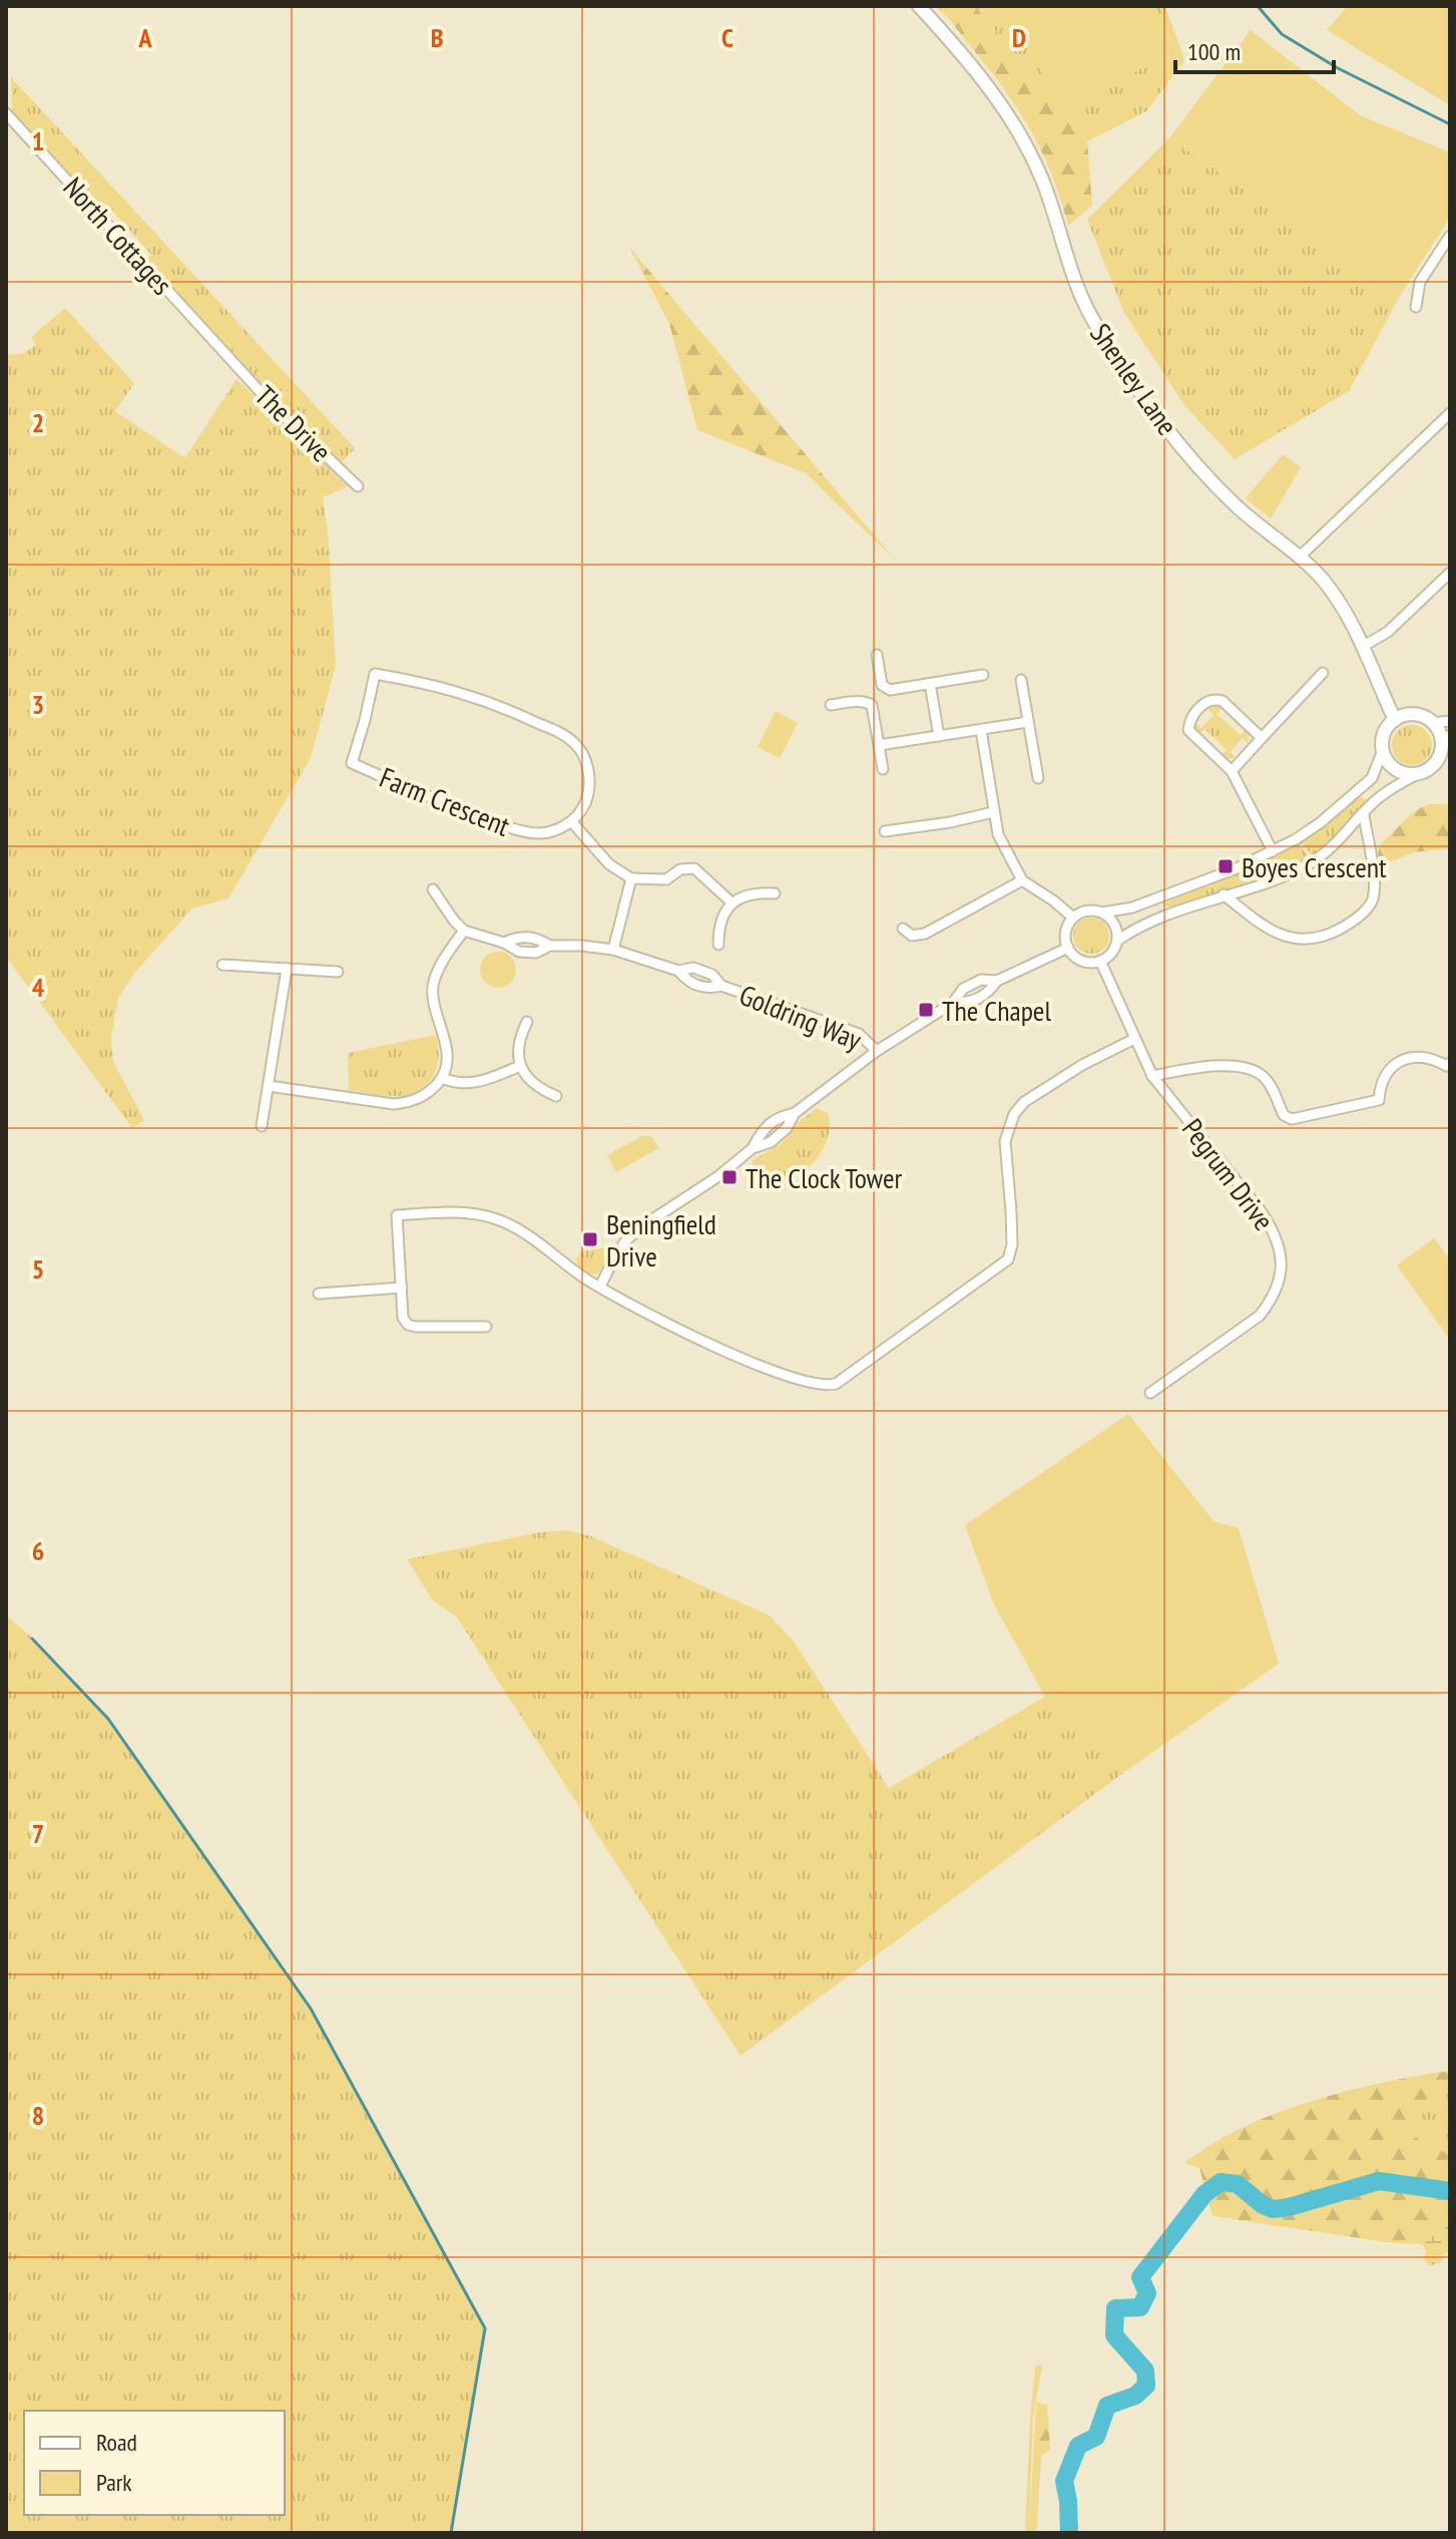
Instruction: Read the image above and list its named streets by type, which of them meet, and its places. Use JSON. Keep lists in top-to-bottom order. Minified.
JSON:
{"streets":{"main road":["Shenley Lane"],"street":["North Cottages","The Drive","Farm Crescent","Goldring Way","Pegrum Drive"]},"crossings":[["North Cottages","The Drive"],["Goldring Way","Pegrum Drive"]],"places":{"transit":["Boyes Crescent","The Chapel","The Clock Tower","Beningfield Drive"]},"legend":["Road","Park"],"scale_bar":"100 m","grid":{"columns":["A","B","C","D"],"rows":["1","2","3","4","5","6","7","8"]}}
